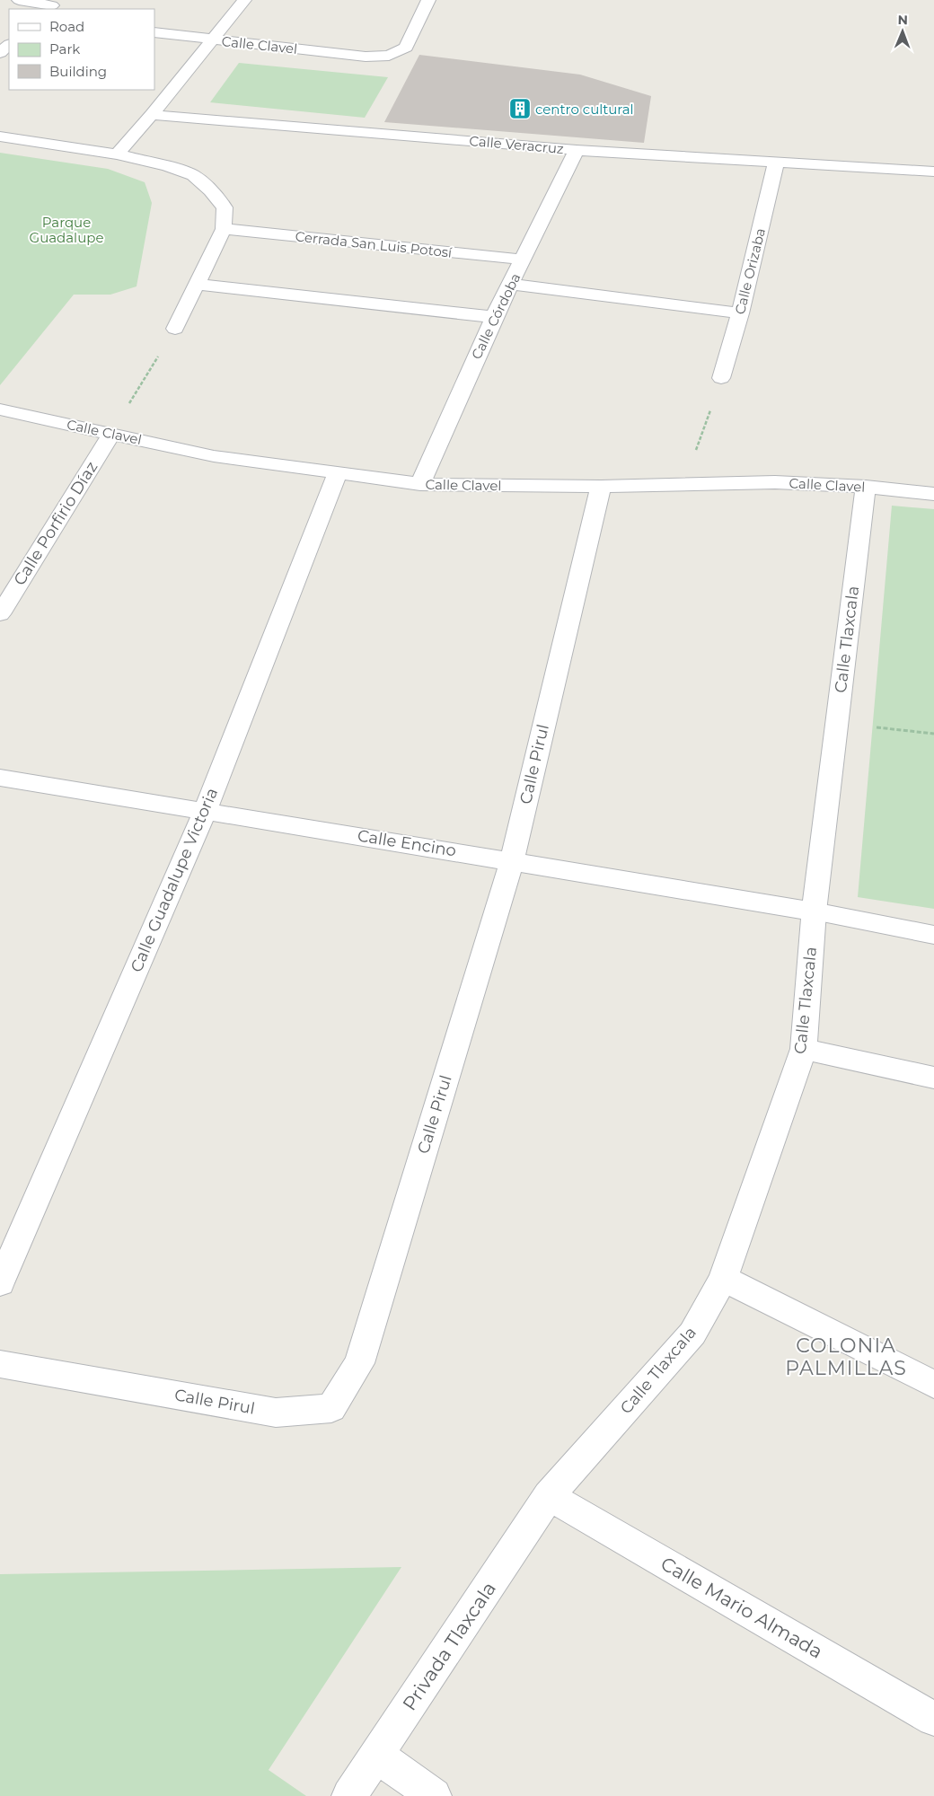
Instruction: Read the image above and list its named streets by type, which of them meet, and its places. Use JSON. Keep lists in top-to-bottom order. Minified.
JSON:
{"streets":{"street":["Calle Clavel","Calle Veracruz","Cerrada San Luis Potosí","Calle Orizaba","Calle Córdoba","Calle Porfirio Díaz","Calle Tlaxcala","Calle Pirul","Calle Encino","Calle Guadalupe Victoria","Calle Mario Almada","Privada Tlaxcala"]},"crossings":[["Calle Clavel","Calle Córdoba"],["Calle Clavel","Calle Porfirio Díaz"],["Calle Clavel","Calle Tlaxcala"],["Calle Clavel","Calle Pirul"],["Calle Clavel","Calle Guadalupe Victoria"],["Calle Veracruz","Calle Orizaba"],["Calle Veracruz","Calle Córdoba"],["Cerrada San Luis Potosí","Calle Córdoba"],["Calle Tlaxcala","Calle Encino"],["Calle Tlaxcala","Calle Mario Almada"],["Calle Tlaxcala","Privada Tlaxcala"],["Calle Pirul","Calle Encino"],["Calle Encino","Calle Guadalupe Victoria"],["Calle Mario Almada","Privada Tlaxcala"]],"districts":["COLONIA PALMILLAS"],"parks":["Parque Guadalupe"],"places":{"building":["centro cultural"]},"legend":["Road","Park","Building"],"north":"top"}
